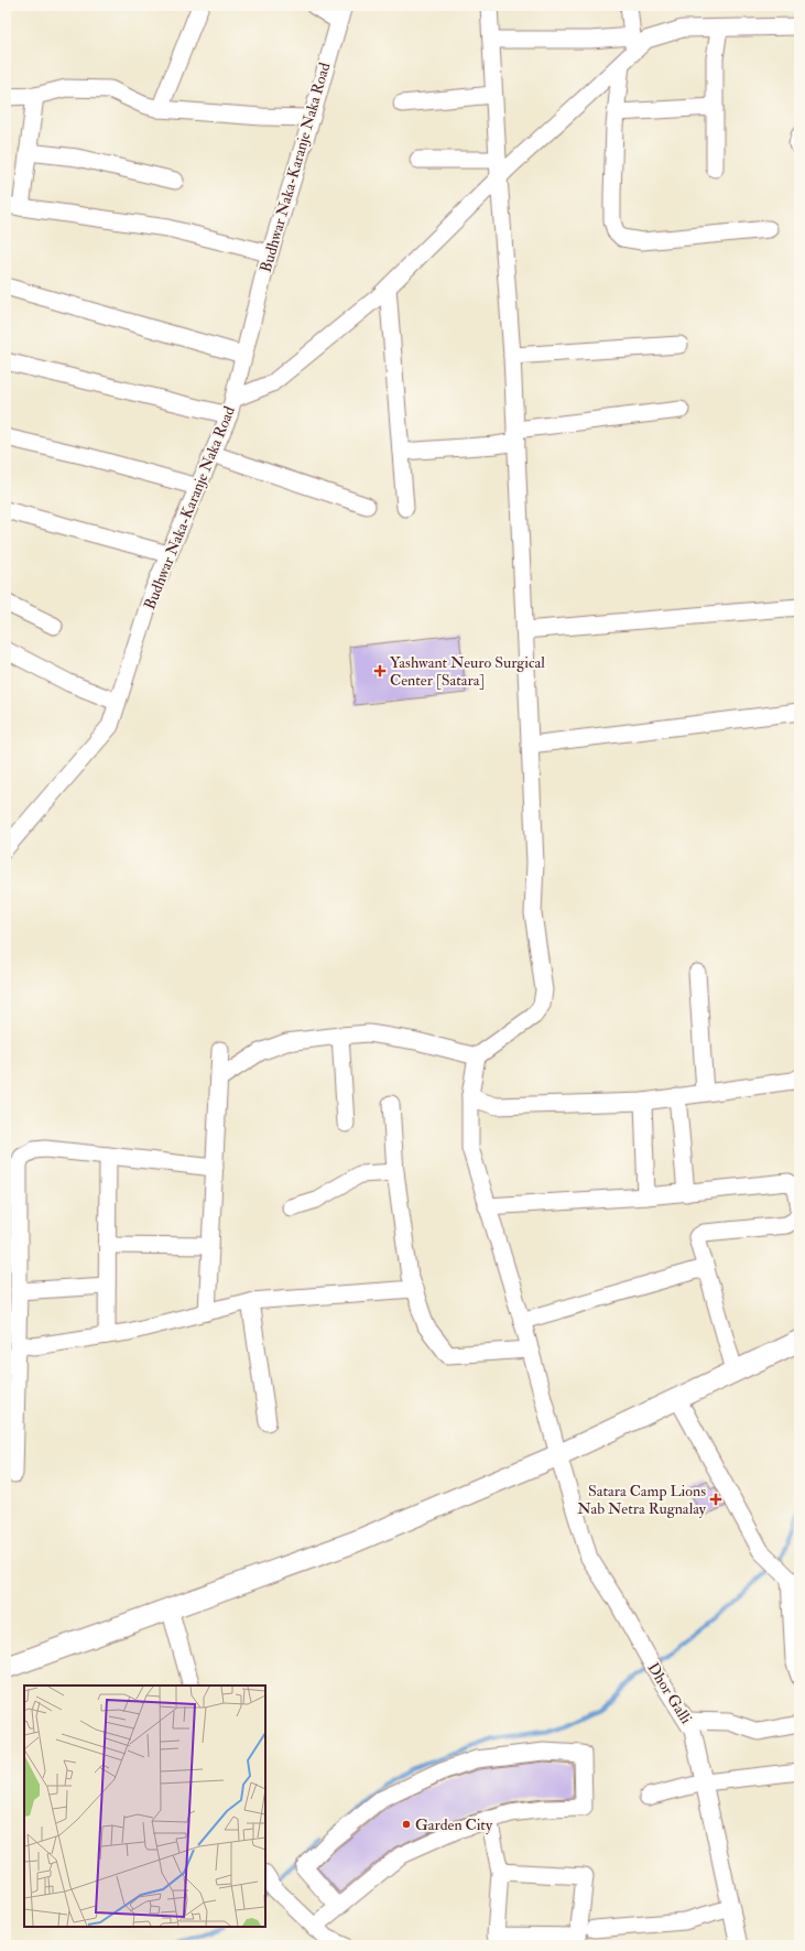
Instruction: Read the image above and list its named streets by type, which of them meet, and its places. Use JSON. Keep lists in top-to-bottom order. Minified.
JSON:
{"streets":{"street":["Budhwar Naka-Karanje Naka Road","Dhor Galli"]},"places":{"health":["Yashwant Neuro Surgical Center [Satara]","Satara Camp Lions Nab Netra Rugnalay"],"other":["Garden City"]}}
